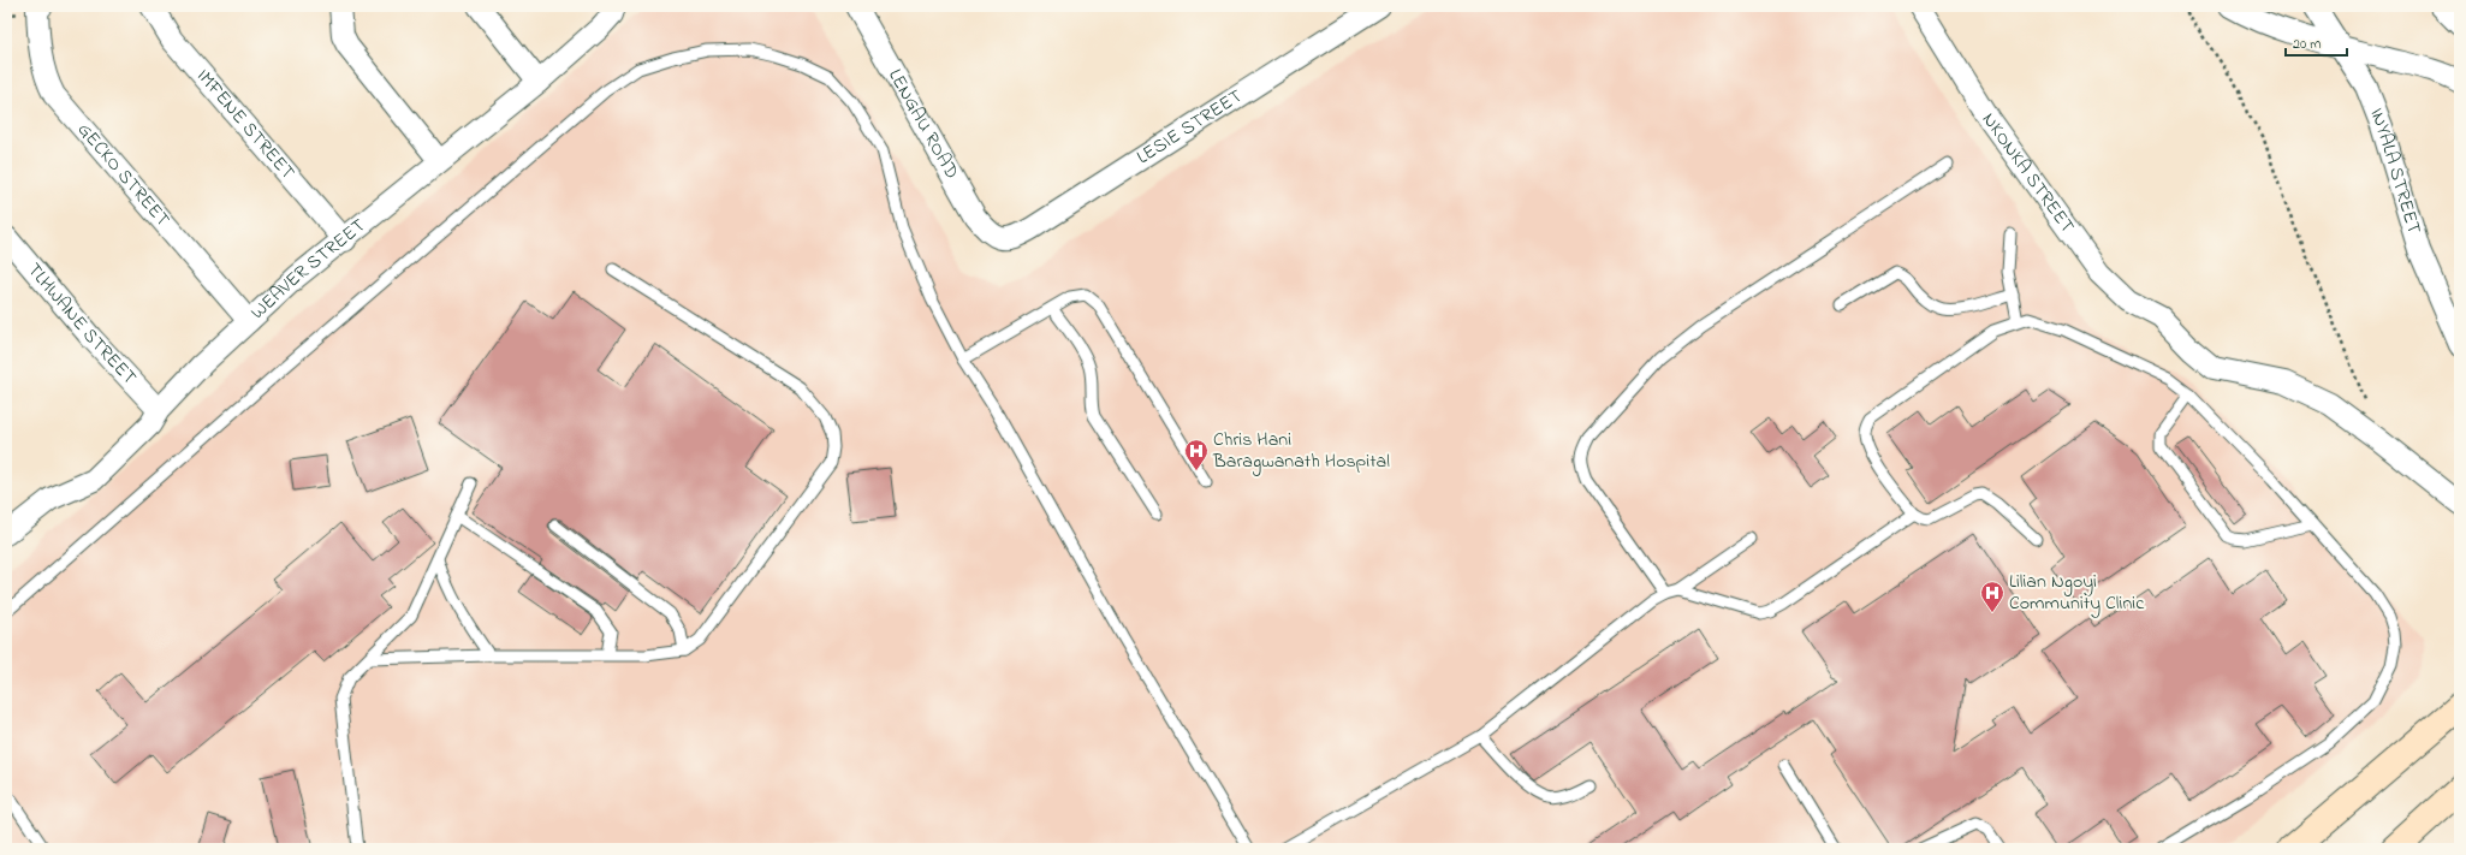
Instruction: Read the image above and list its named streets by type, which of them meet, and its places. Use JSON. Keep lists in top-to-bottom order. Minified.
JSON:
{"streets":{"street":["IMFENE STREET","LENGAU ROAD","LESIE STREET","INYALA STREET","NKONKA STREET","GECKO STREET","WEAVER STREET","TLHWANE STREET"]},"crossings":[["IMFENE STREET","WEAVER STREET"],["LENGAU ROAD","LESIE STREET"],["GECKO STREET","WEAVER STREET"],["WEAVER STREET","TLHWANE STREET"]],"places":{"hospital":["Chris Hani Baragwanath Hospital","Lilian Ngoyi Community Clinic"]},"scale_bar":"20 m"}
